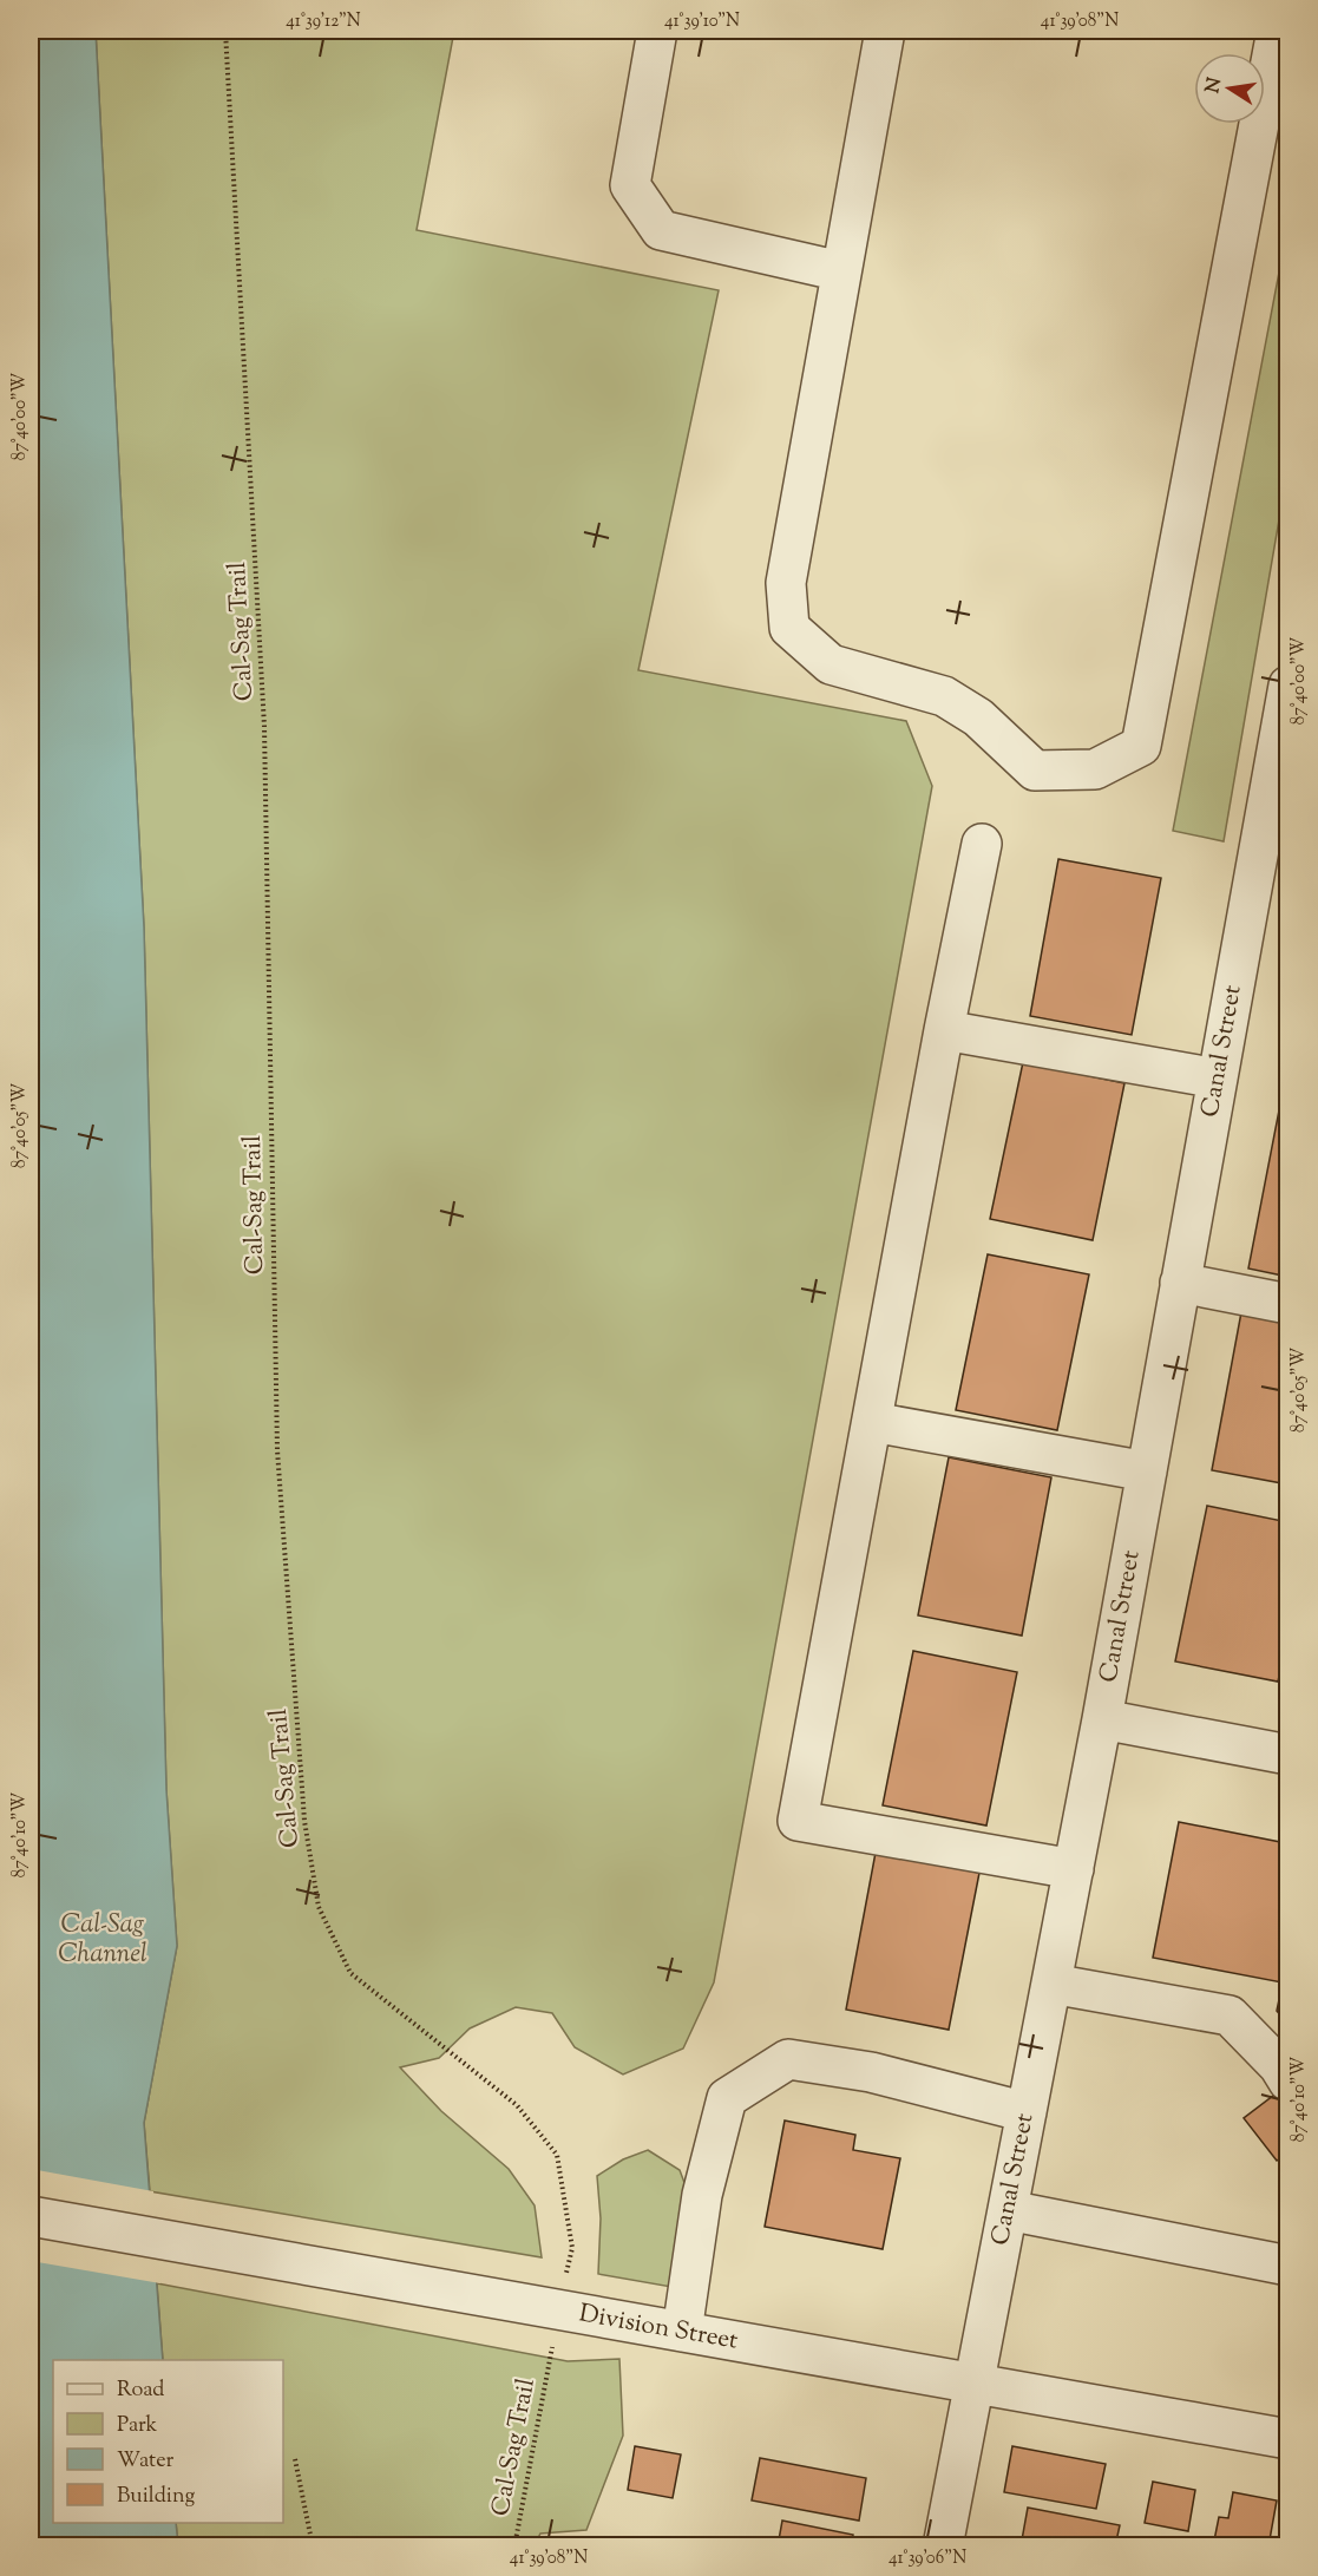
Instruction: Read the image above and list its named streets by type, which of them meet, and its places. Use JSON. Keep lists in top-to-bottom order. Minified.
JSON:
{"streets":{"street":["Canal Street","Division Street"],"path":["Cal-Sag Trail"]},"crossings":[["Canal Street","Division Street"]],"water":["Cal-Sag Channel"],"legend":["Road","Park","Water","Building"],"north":"left","coordinates":["41°39'12\"N","41°39'10\"N","41°39'08\"N","87°40'00\"W","87°40'05\"W","87°40'10\"W","41°39'06\"N"]}
